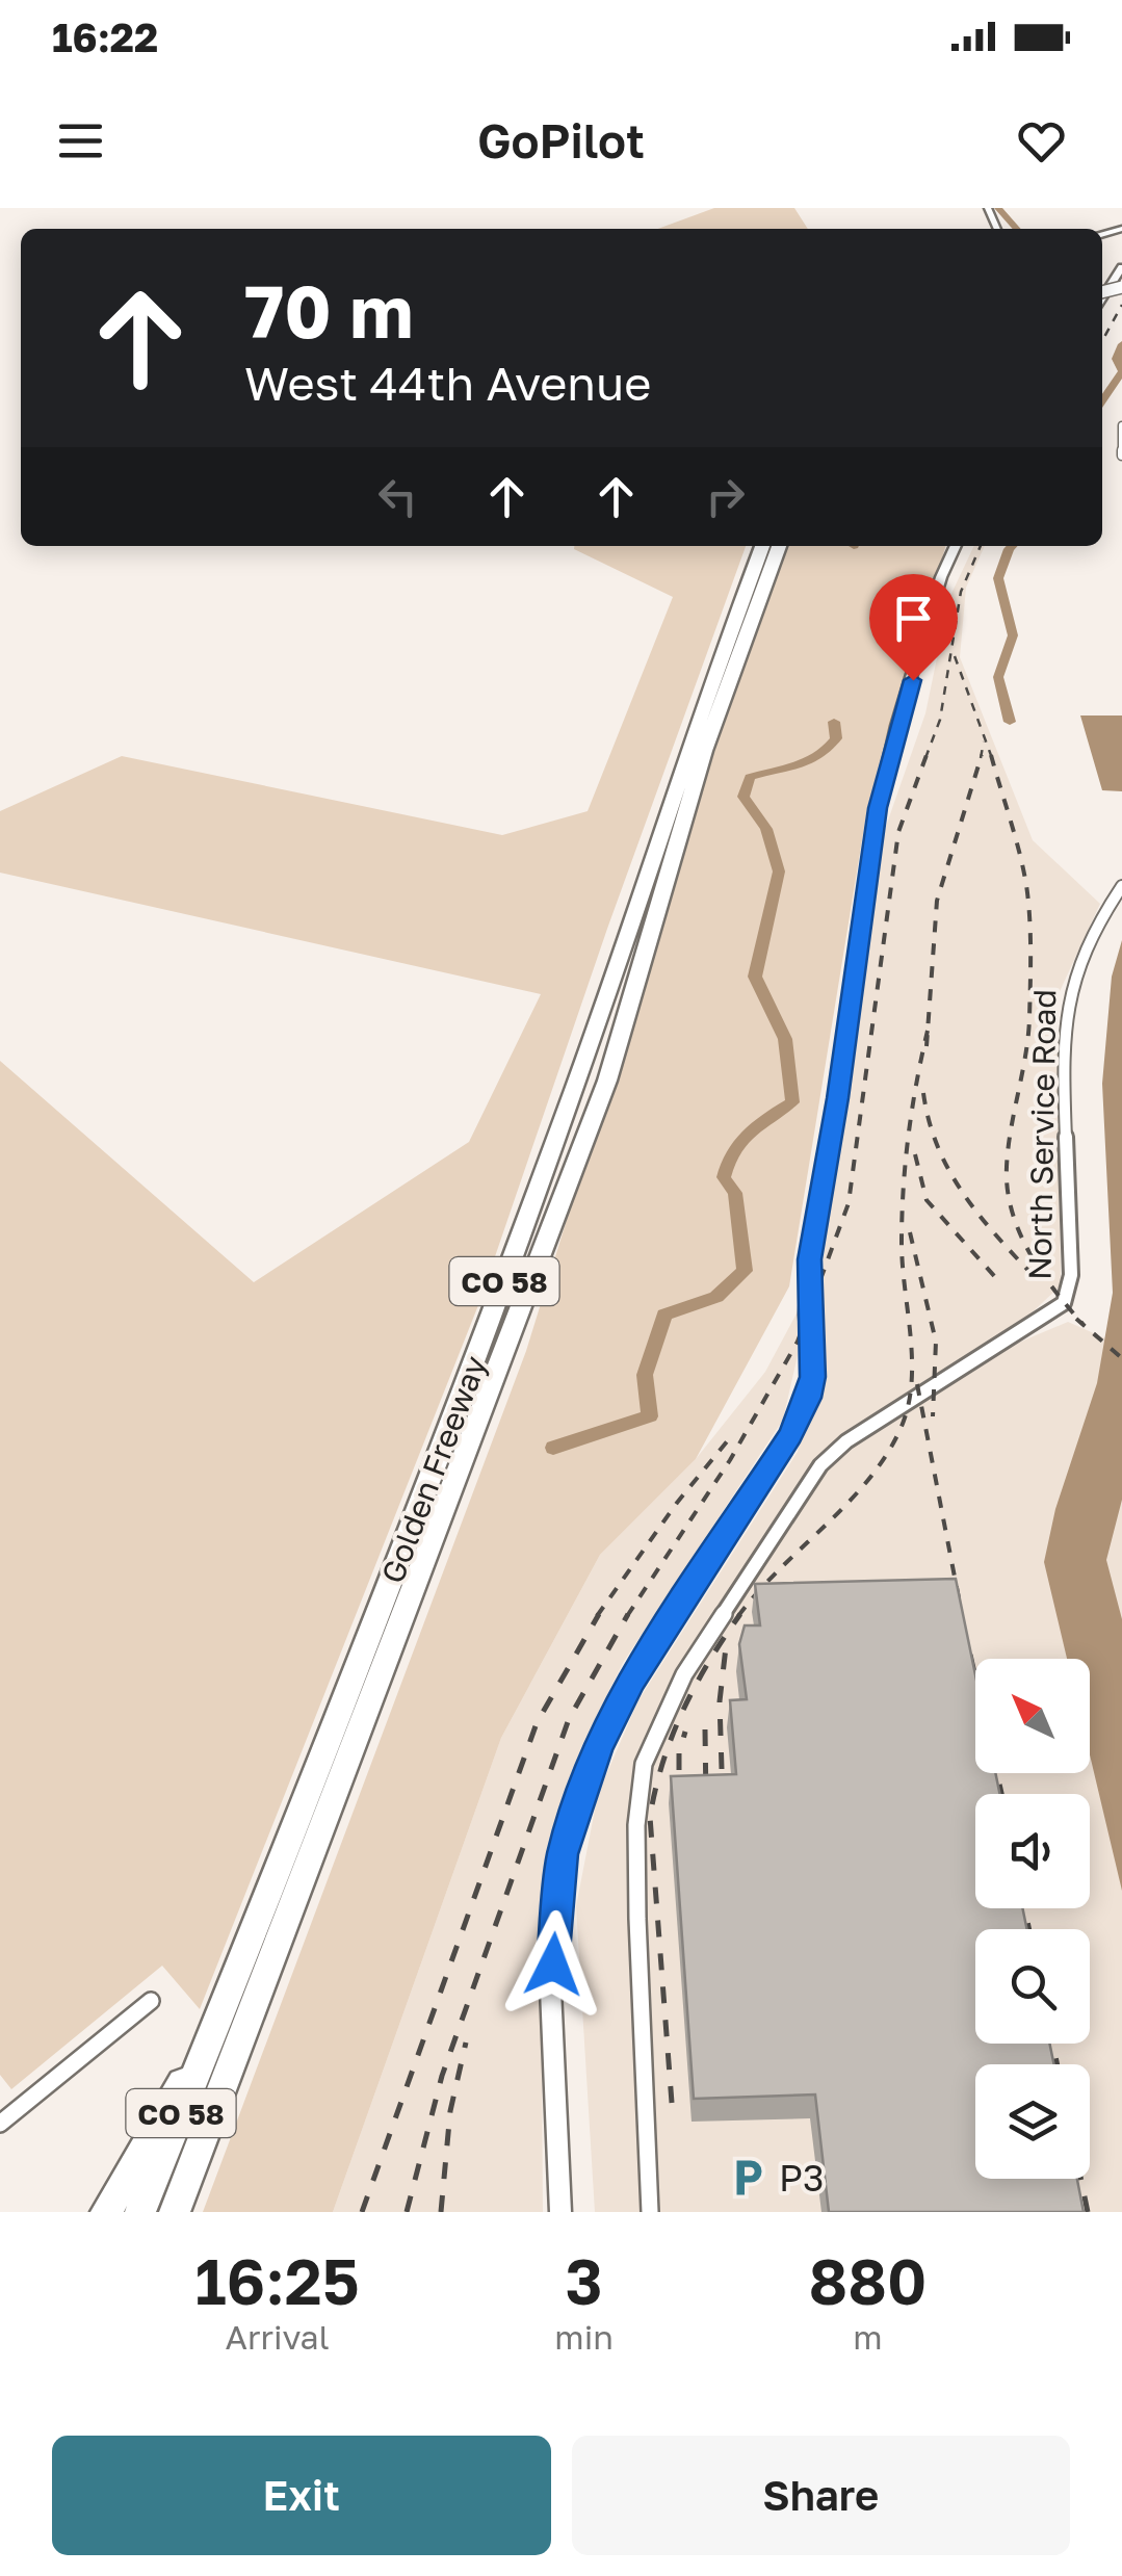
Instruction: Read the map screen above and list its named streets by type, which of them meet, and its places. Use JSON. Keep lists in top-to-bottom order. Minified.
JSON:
{"streets":{"highway":["CO 58","Golden Freeway"],"street":["North Service Road"]},"places":{"parking":["P3"]},"north":"top left","page":{"status":"16:22","header":"GoPilot","turn":["70 m","West 44th Avenue"],"eta":["16:25","Arrival","3","min","880","m"],"buttons":["Exit","Share"]}}
